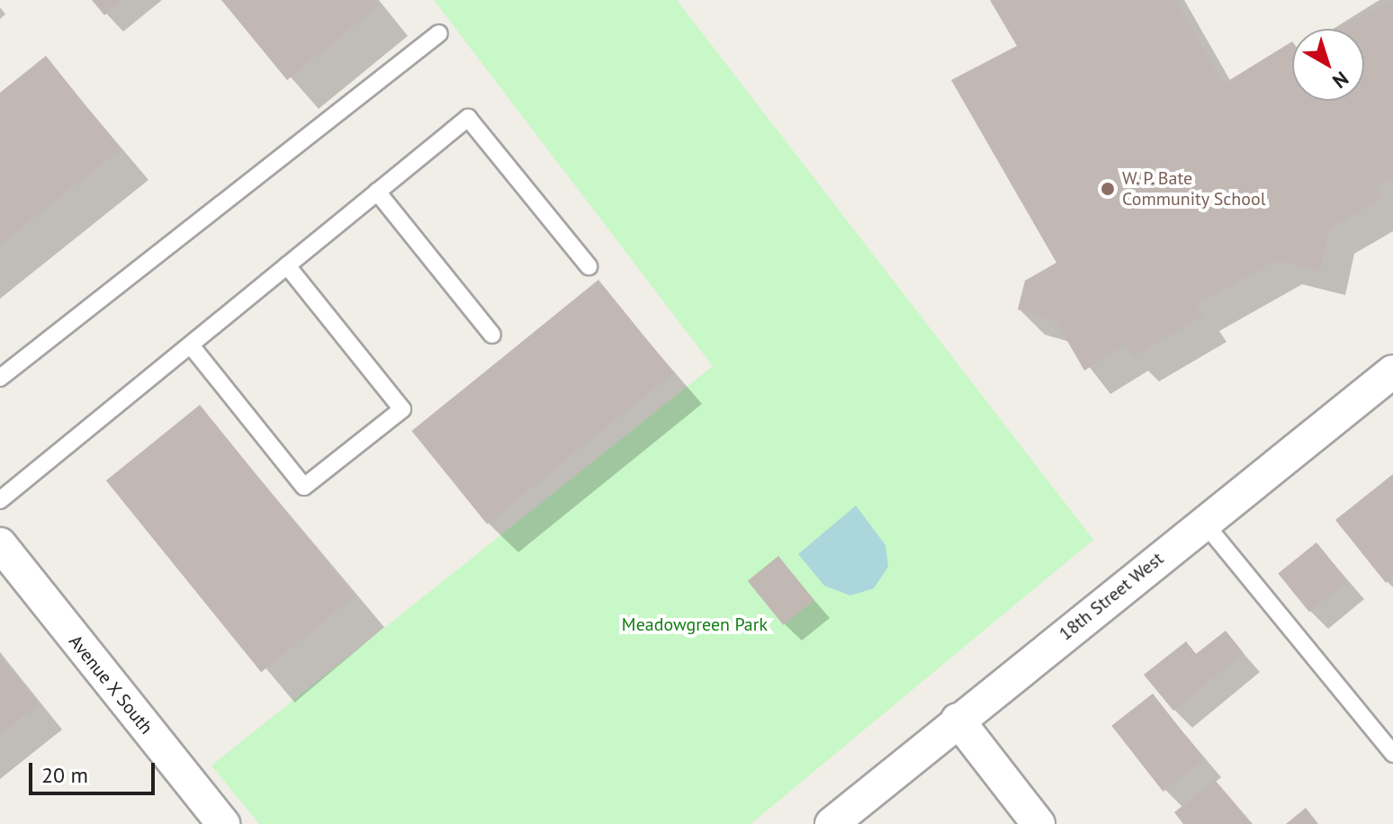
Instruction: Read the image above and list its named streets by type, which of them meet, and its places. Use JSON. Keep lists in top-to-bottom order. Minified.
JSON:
{"streets":{"street":["18th Street West","Avenue X South"]},"parks":["Meadowgreen Park"],"places":["W. P. Bate Community School"],"scale_bar":"20 m","north":"bottom right"}
